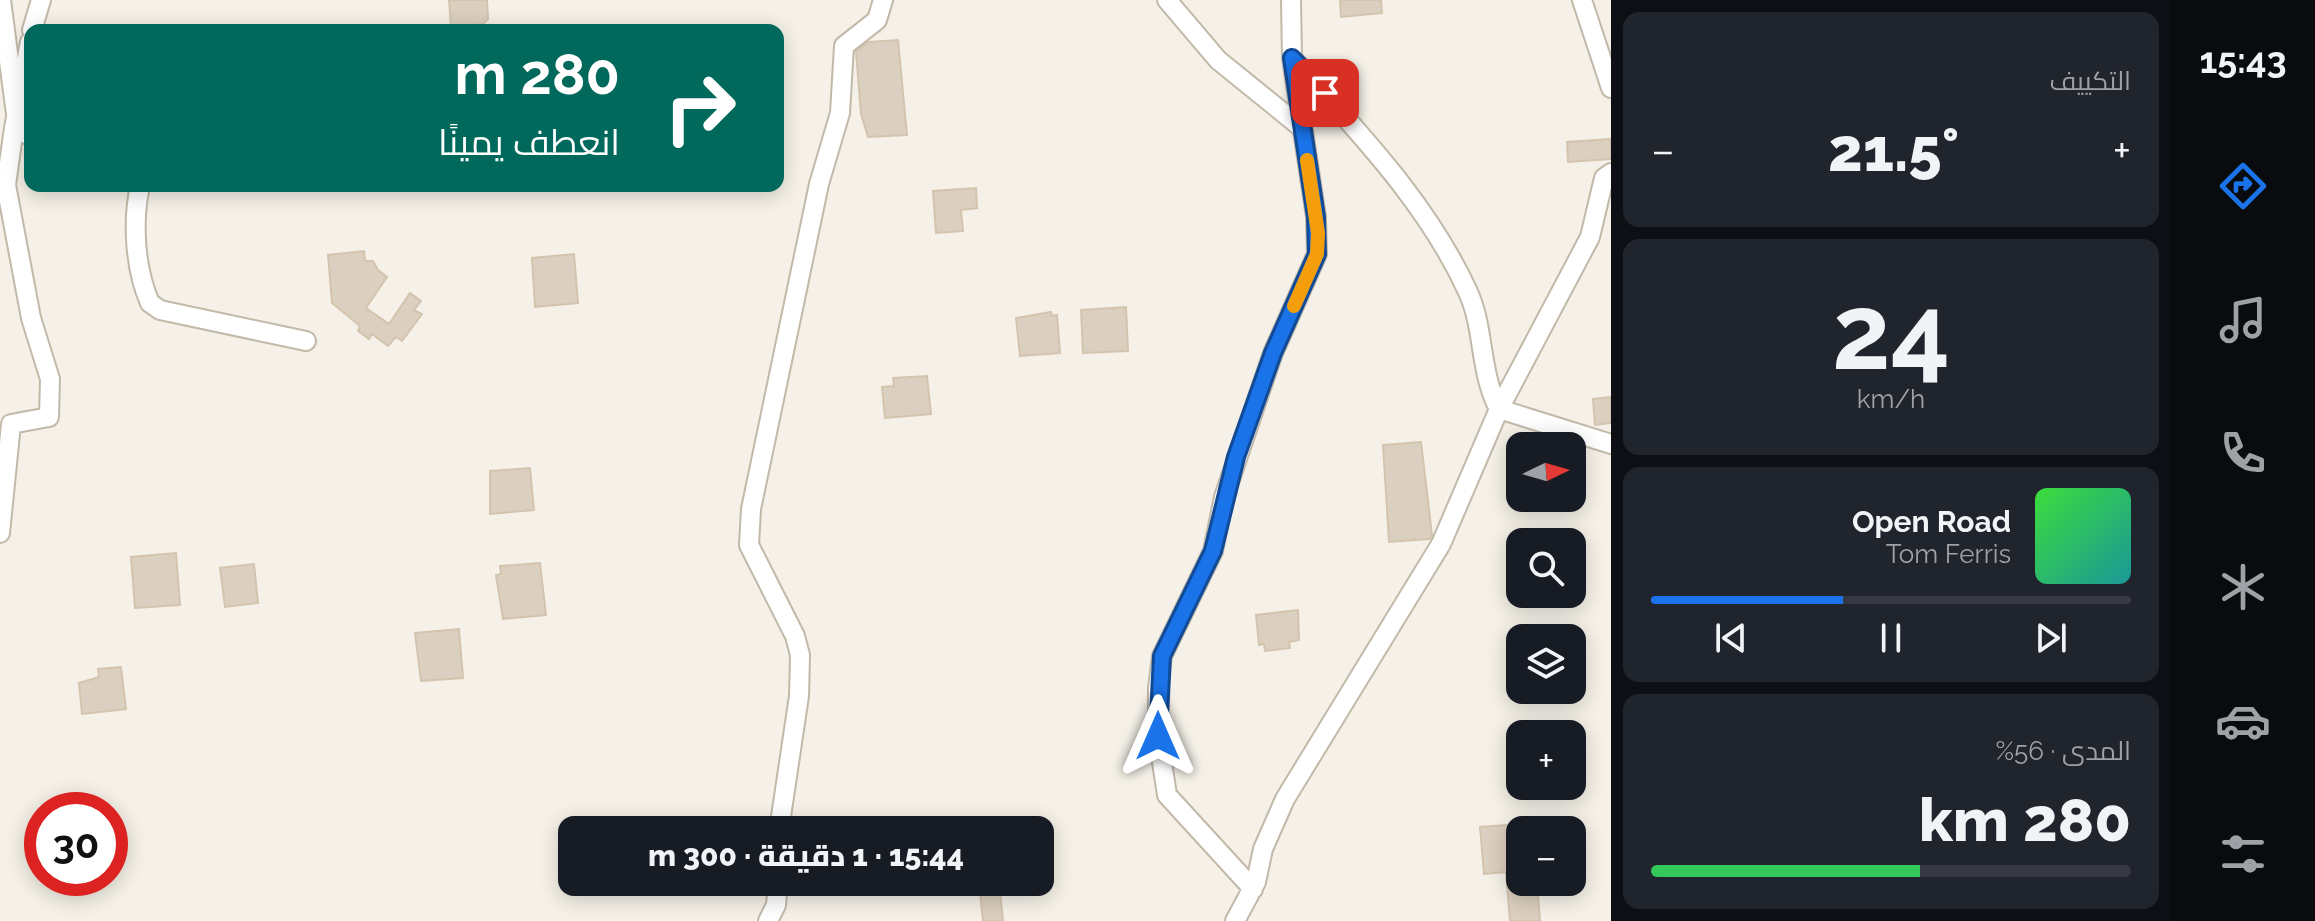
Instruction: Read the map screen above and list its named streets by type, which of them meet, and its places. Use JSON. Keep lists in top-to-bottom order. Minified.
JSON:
{"north":"right","page":{"tabs":"15:43","tile":["التكييف",["24","km/h"],["المدى · 56%","280 km"]],"turn":["280 m","انعطف يمينًا"],"heat":["−","21.5°","+"],"map_buttons":["+","−"],"song":["Open Road","Tom Ferris"],"limit":"30","trip":"15:44 · 1 دقيقة · 300 m"}}
